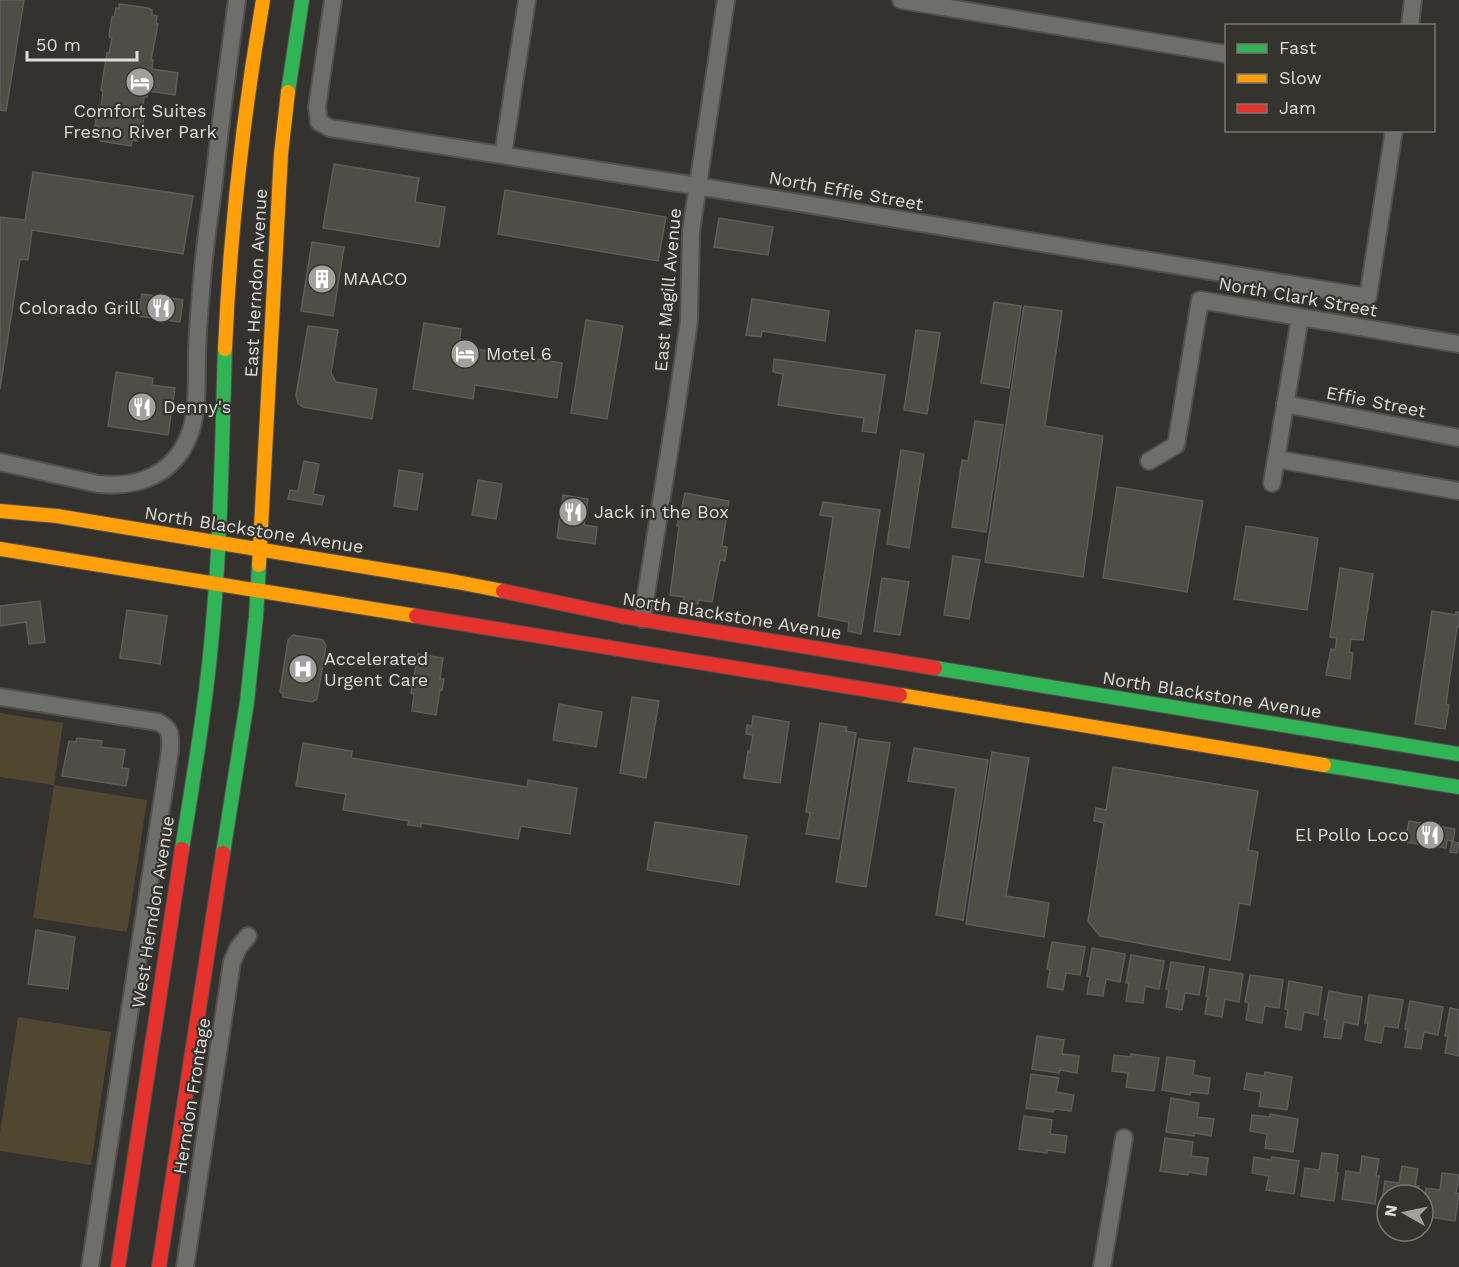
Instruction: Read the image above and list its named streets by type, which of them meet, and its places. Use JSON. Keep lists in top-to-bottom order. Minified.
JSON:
{"streets":{"main road":["East Herndon Avenue","North Blackstone Avenue","West Herndon Avenue"],"street":["North Effie Street","East Magill Avenue","North Clark Street","Effie Street","Herndon Frontage"]},"crossings":[["North Effie Street","East Magill Avenue"],["East Herndon Avenue","North Blackstone Avenue"],["East Herndon Avenue","West Herndon Avenue"],["East Magill Avenue","North Blackstone Avenue"]],"places":{"hotel":["Comfort Suites Fresno River Park","Motel 6"],"building":["MAACO"],"restaurant":["Colorado Grill","Denny's","Jack in the Box","El Pollo Loco"],"hospital":["Accelerated Urgent Care"]},"legend":["Fast","Slow","Jam"],"scale_bar":"50 m","north":"left"}
